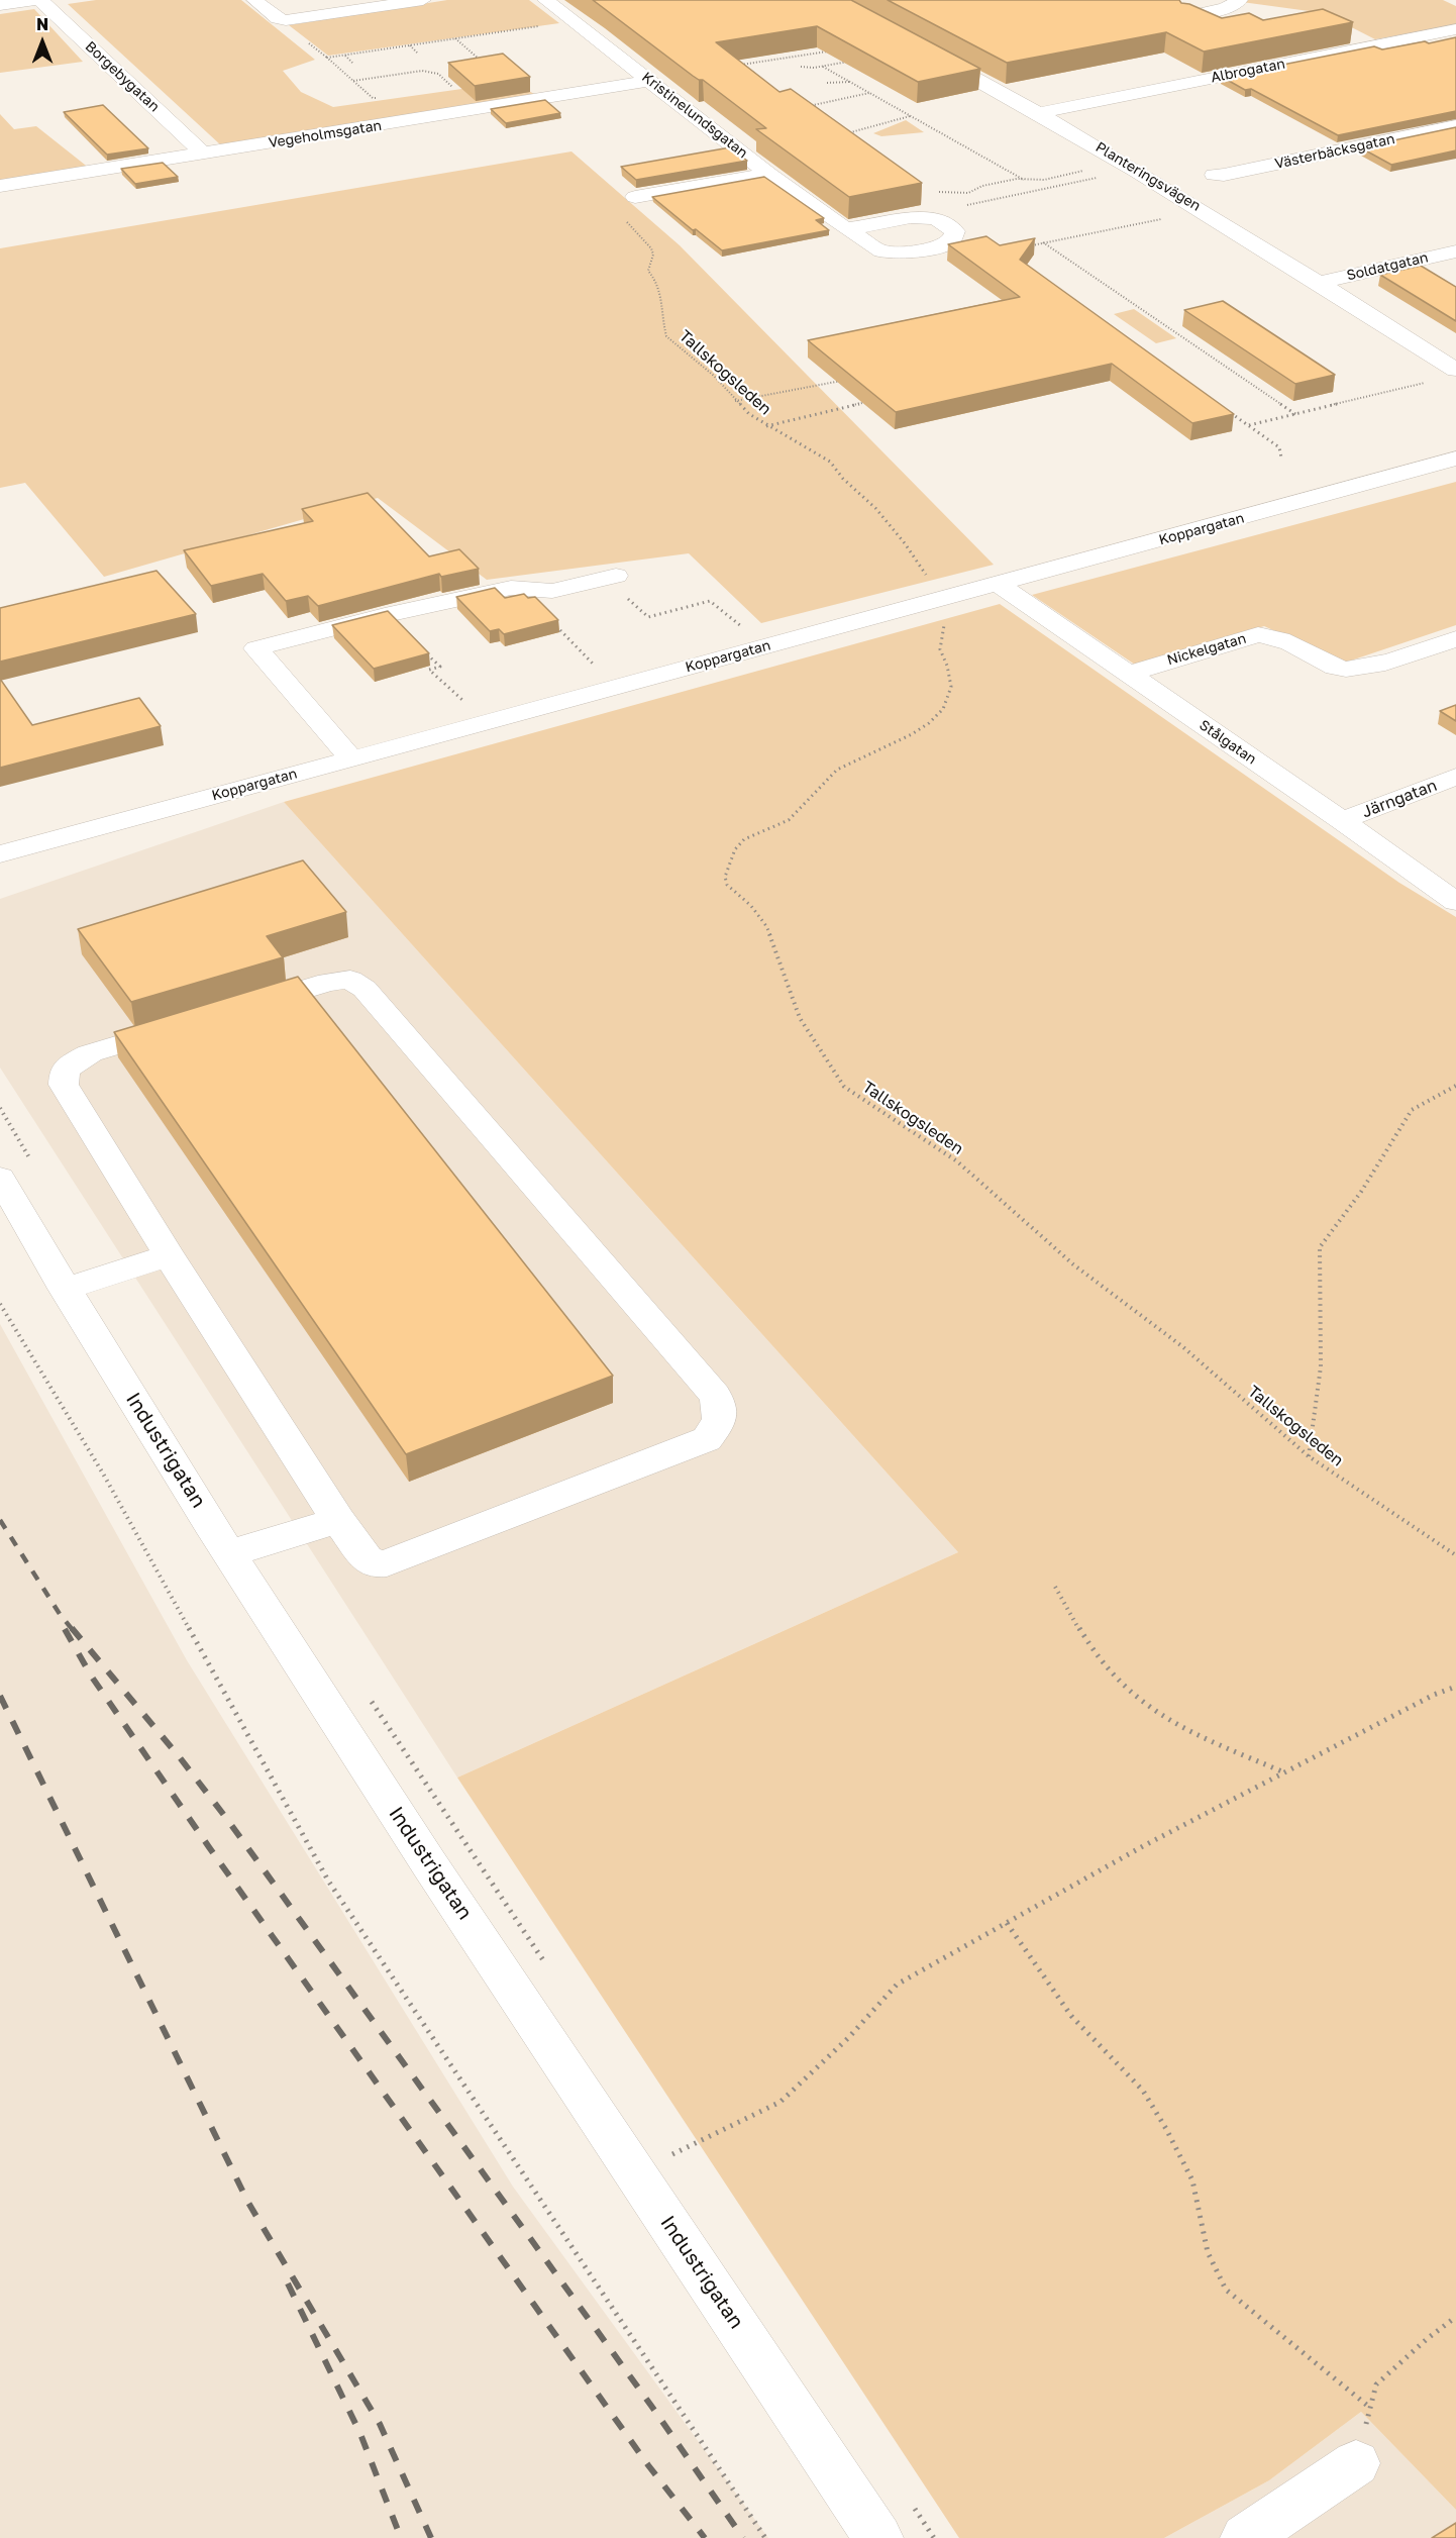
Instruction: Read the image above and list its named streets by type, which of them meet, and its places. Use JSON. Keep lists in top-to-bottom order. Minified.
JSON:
{"streets":{"street":["Albrogatan","Borgebygatan","Kristinelundsgatan","Vegeholmsgatan","Västerbäcksgatan","Planteringsvägen","Soldatgatan","Koppargatan","Nickelgatan","Stålgatan","Järngatan","Industrigatan"],"path":["Tallskogsleden"]},"crossings":[["Albrogatan","Planteringsvägen"],["Borgebygatan","Vegeholmsgatan"],["Kristinelundsgatan","Vegeholmsgatan"],["Planteringsvägen","Soldatgatan"],["Tallskogsleden","Koppargatan"],["Koppargatan","Stålgatan"],["Nickelgatan","Stålgatan"],["Stålgatan","Järngatan"]],"north":"top"}
